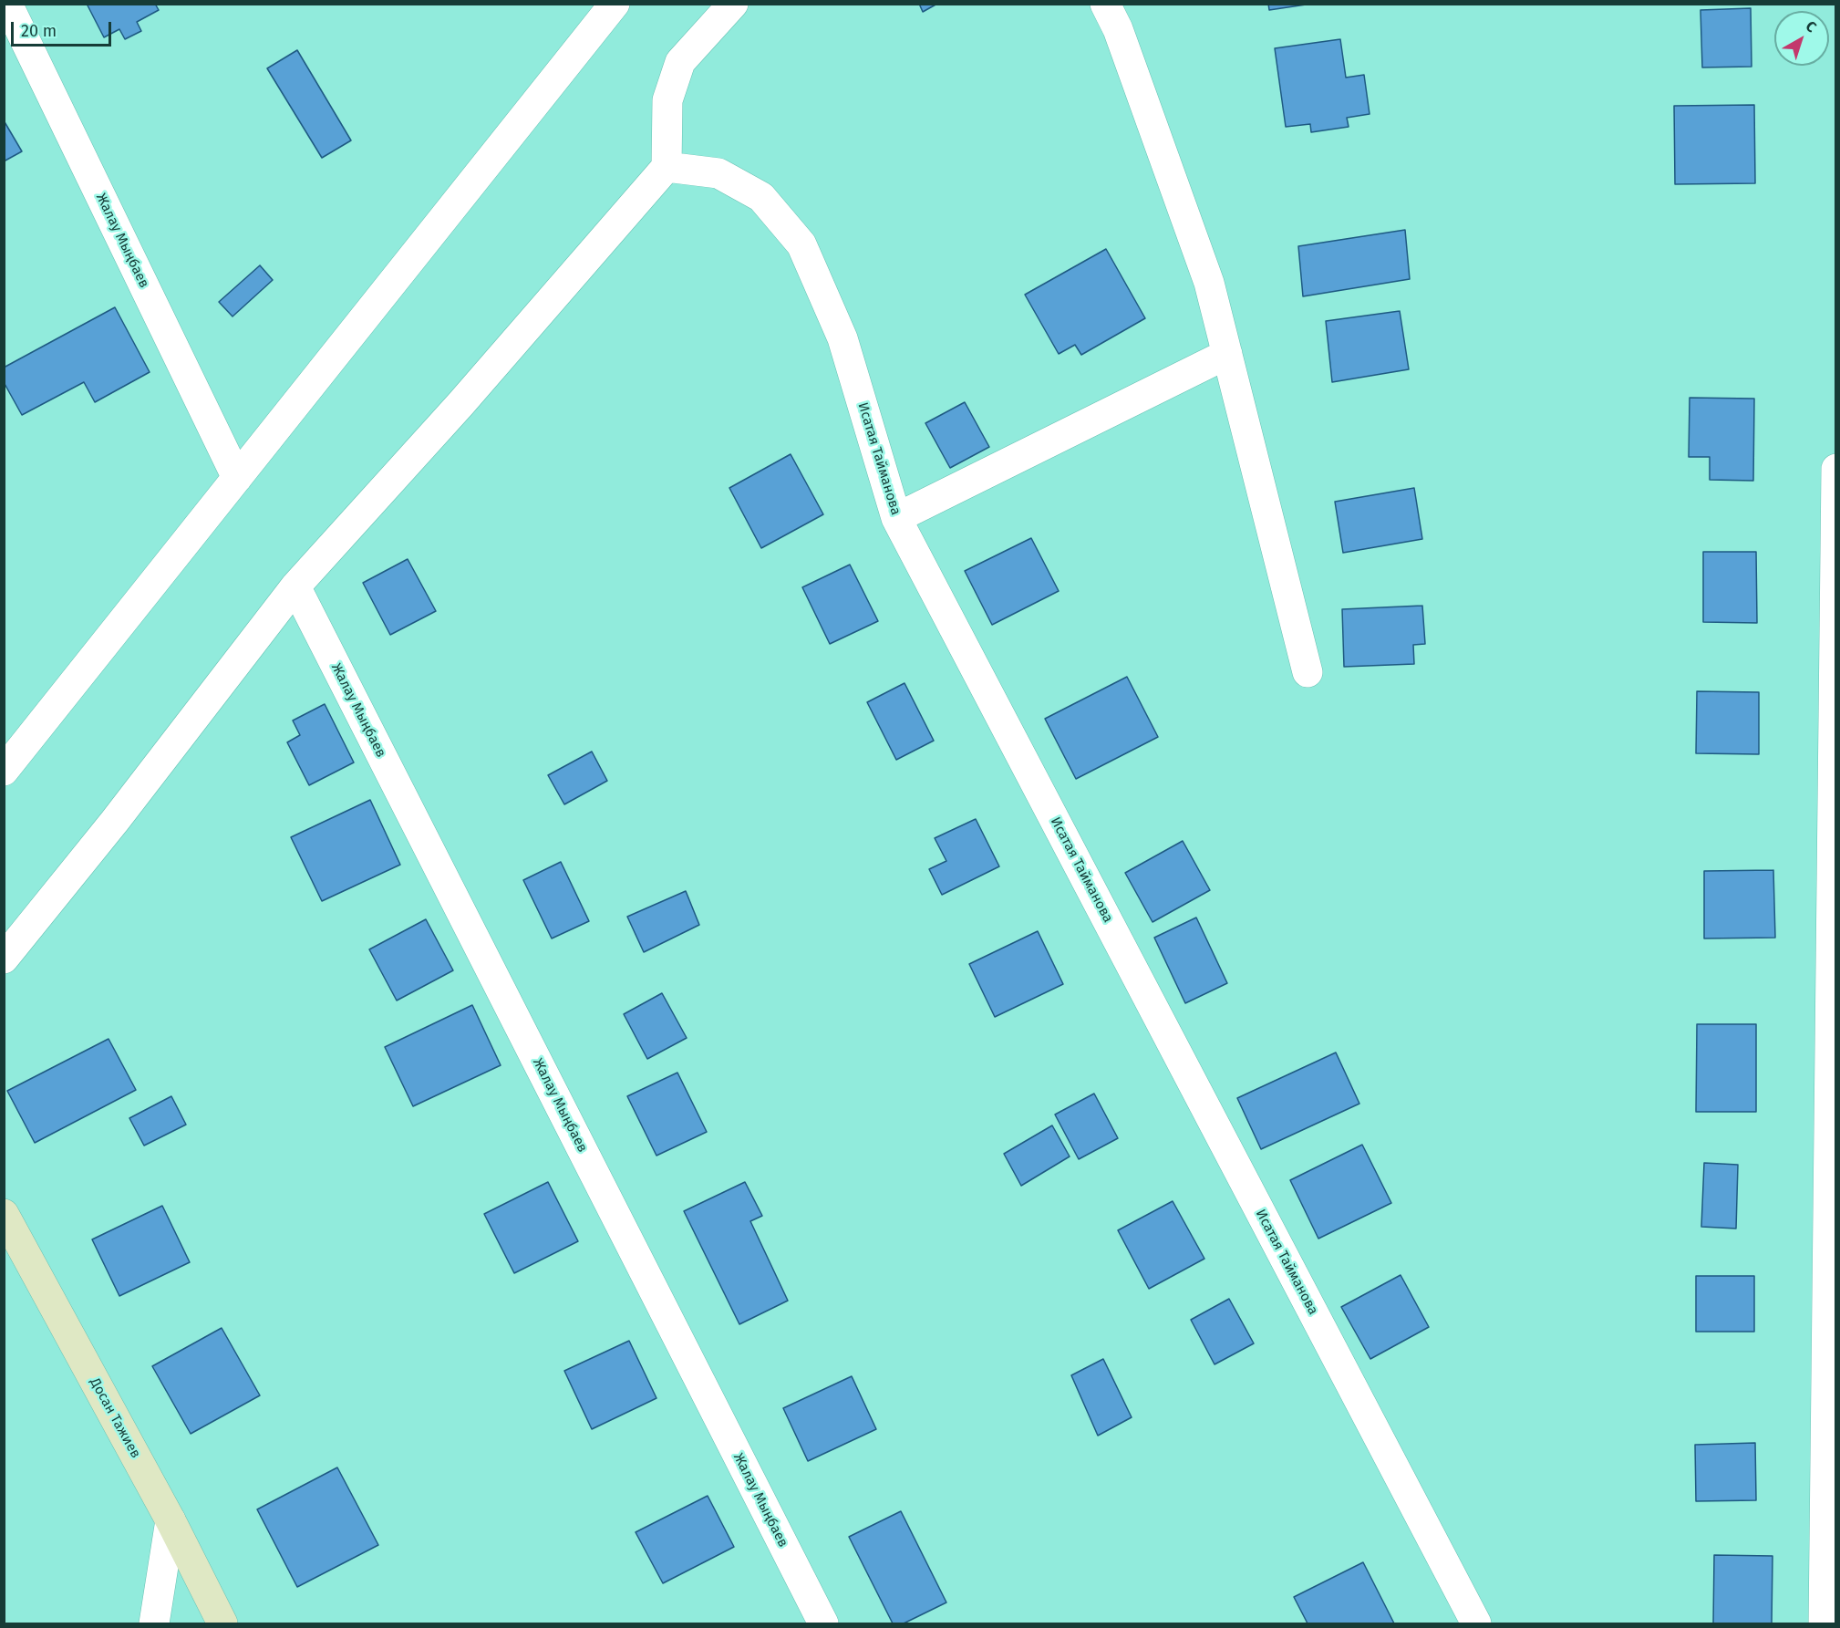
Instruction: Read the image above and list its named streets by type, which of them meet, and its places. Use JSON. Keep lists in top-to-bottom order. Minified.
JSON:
{"streets":{"street":["Жалау Мыңбаев","Исатая Тайманова","Досан Тажиев"]},"scale_bar":"20 m","north":"top right"}
